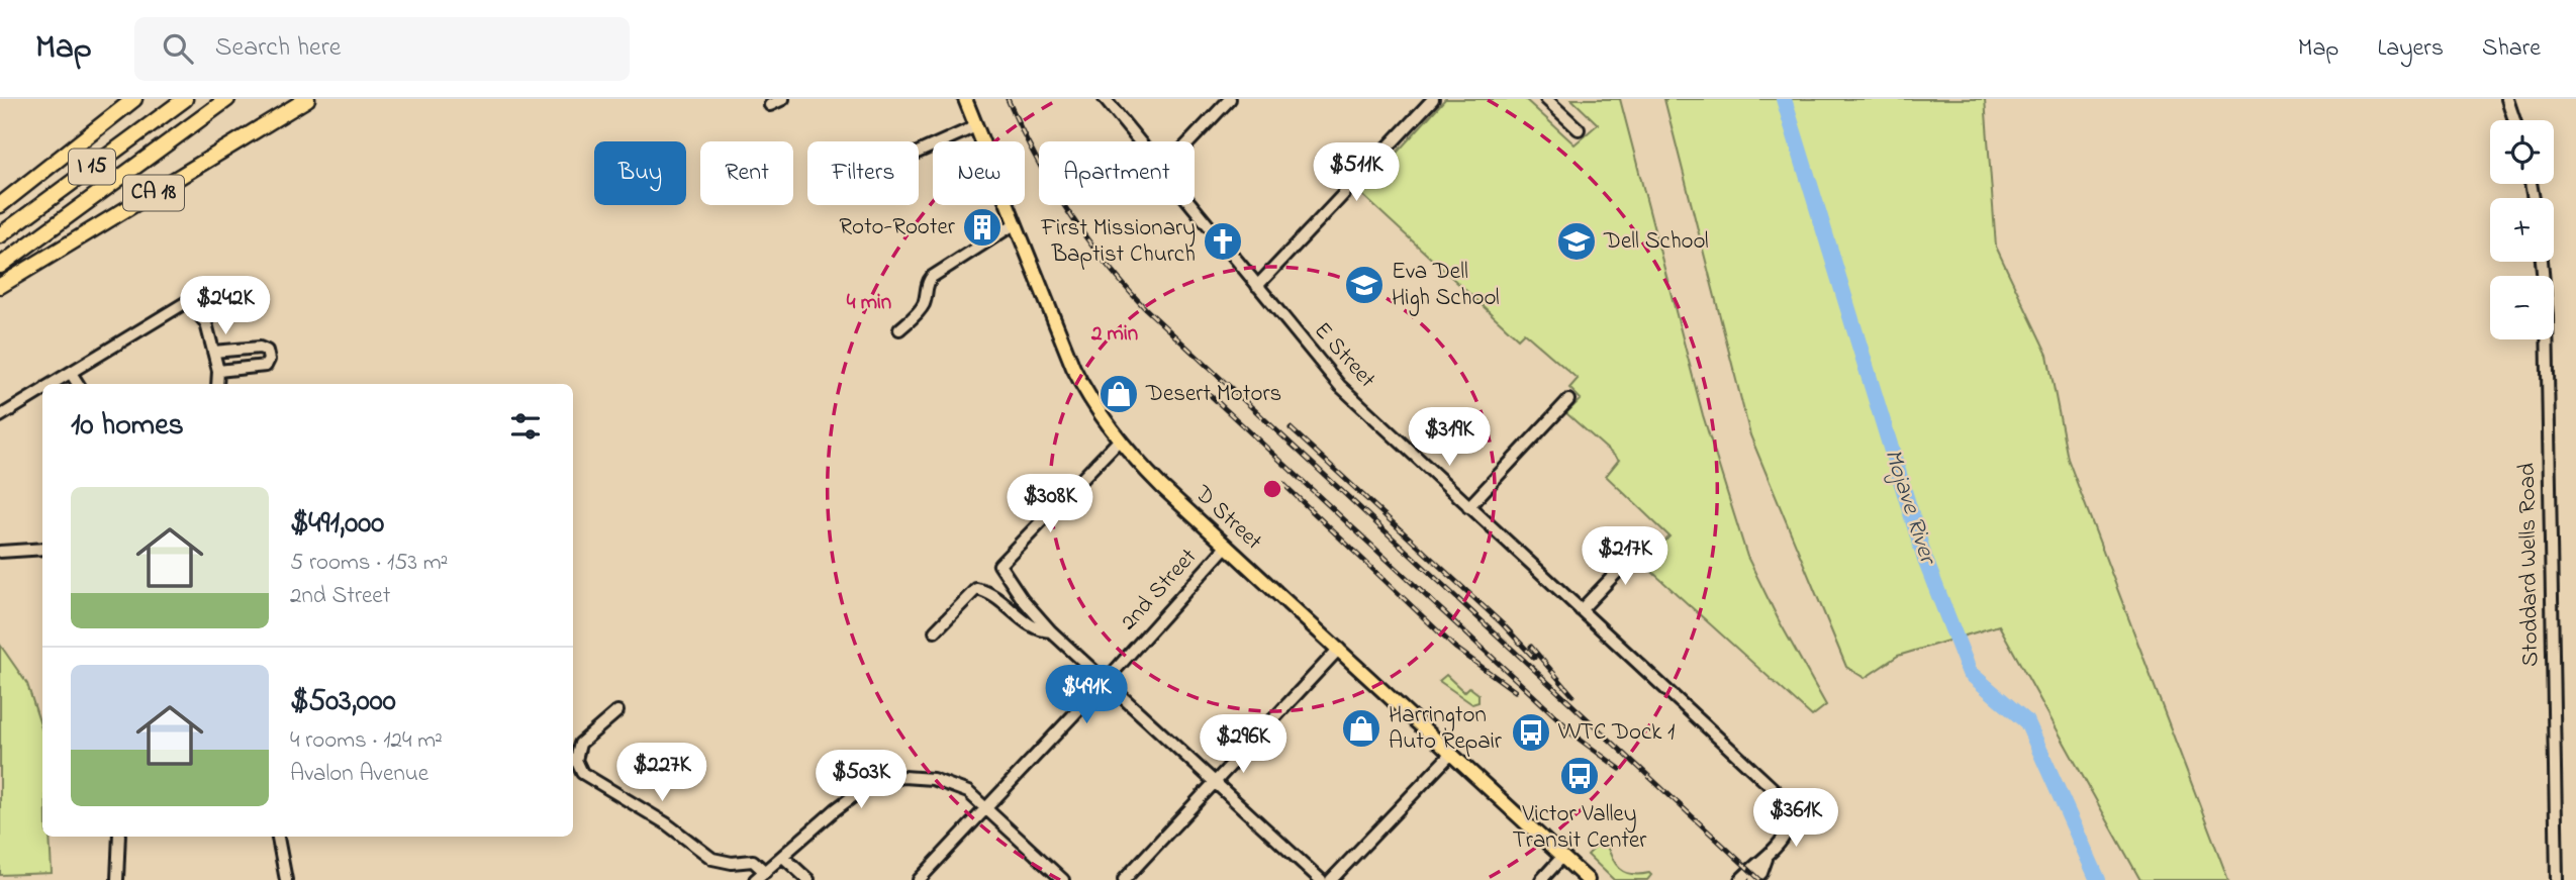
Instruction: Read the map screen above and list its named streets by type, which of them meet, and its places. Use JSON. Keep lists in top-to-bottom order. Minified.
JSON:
{"streets":{"highway":["I 15","CA 18"],"main road":["D Street"],"street":["E Street","Stoddard Wells Road","2nd Street"]},"crossings":[["D Street","2nd Street"]],"water":["Mojave River"],"places":{"building":["Roto-Rooter"],"church":["First Missionary Baptist Church"],"school or university":["Dell School","Eva Dell High School"],"shop":["Desert Motors","Harrington Auto Repair"],"bus stop":["VVTC Dock 1","Victor Valley Transit Center"]},"page":{"header":"Map","search":"Search here","nav":["Map","Layers","Share"],"map_buttons":["+","−"],"chip":["Buy","Rent","Filters","New","Apartment"],"price":["$511K","$242K","$319K","$308K","$217K","$491K","$296K","$227K","$503K","$361K"],"heading":"10 homes","list":[{"name":"$491,000","note":"5 rooms · 153 m² · 2nd Street"},{"name":"$503,000","note":"4 rooms · 124 m² · Avalon Avenue"}]},"rings":["4 min","2 min"]}
